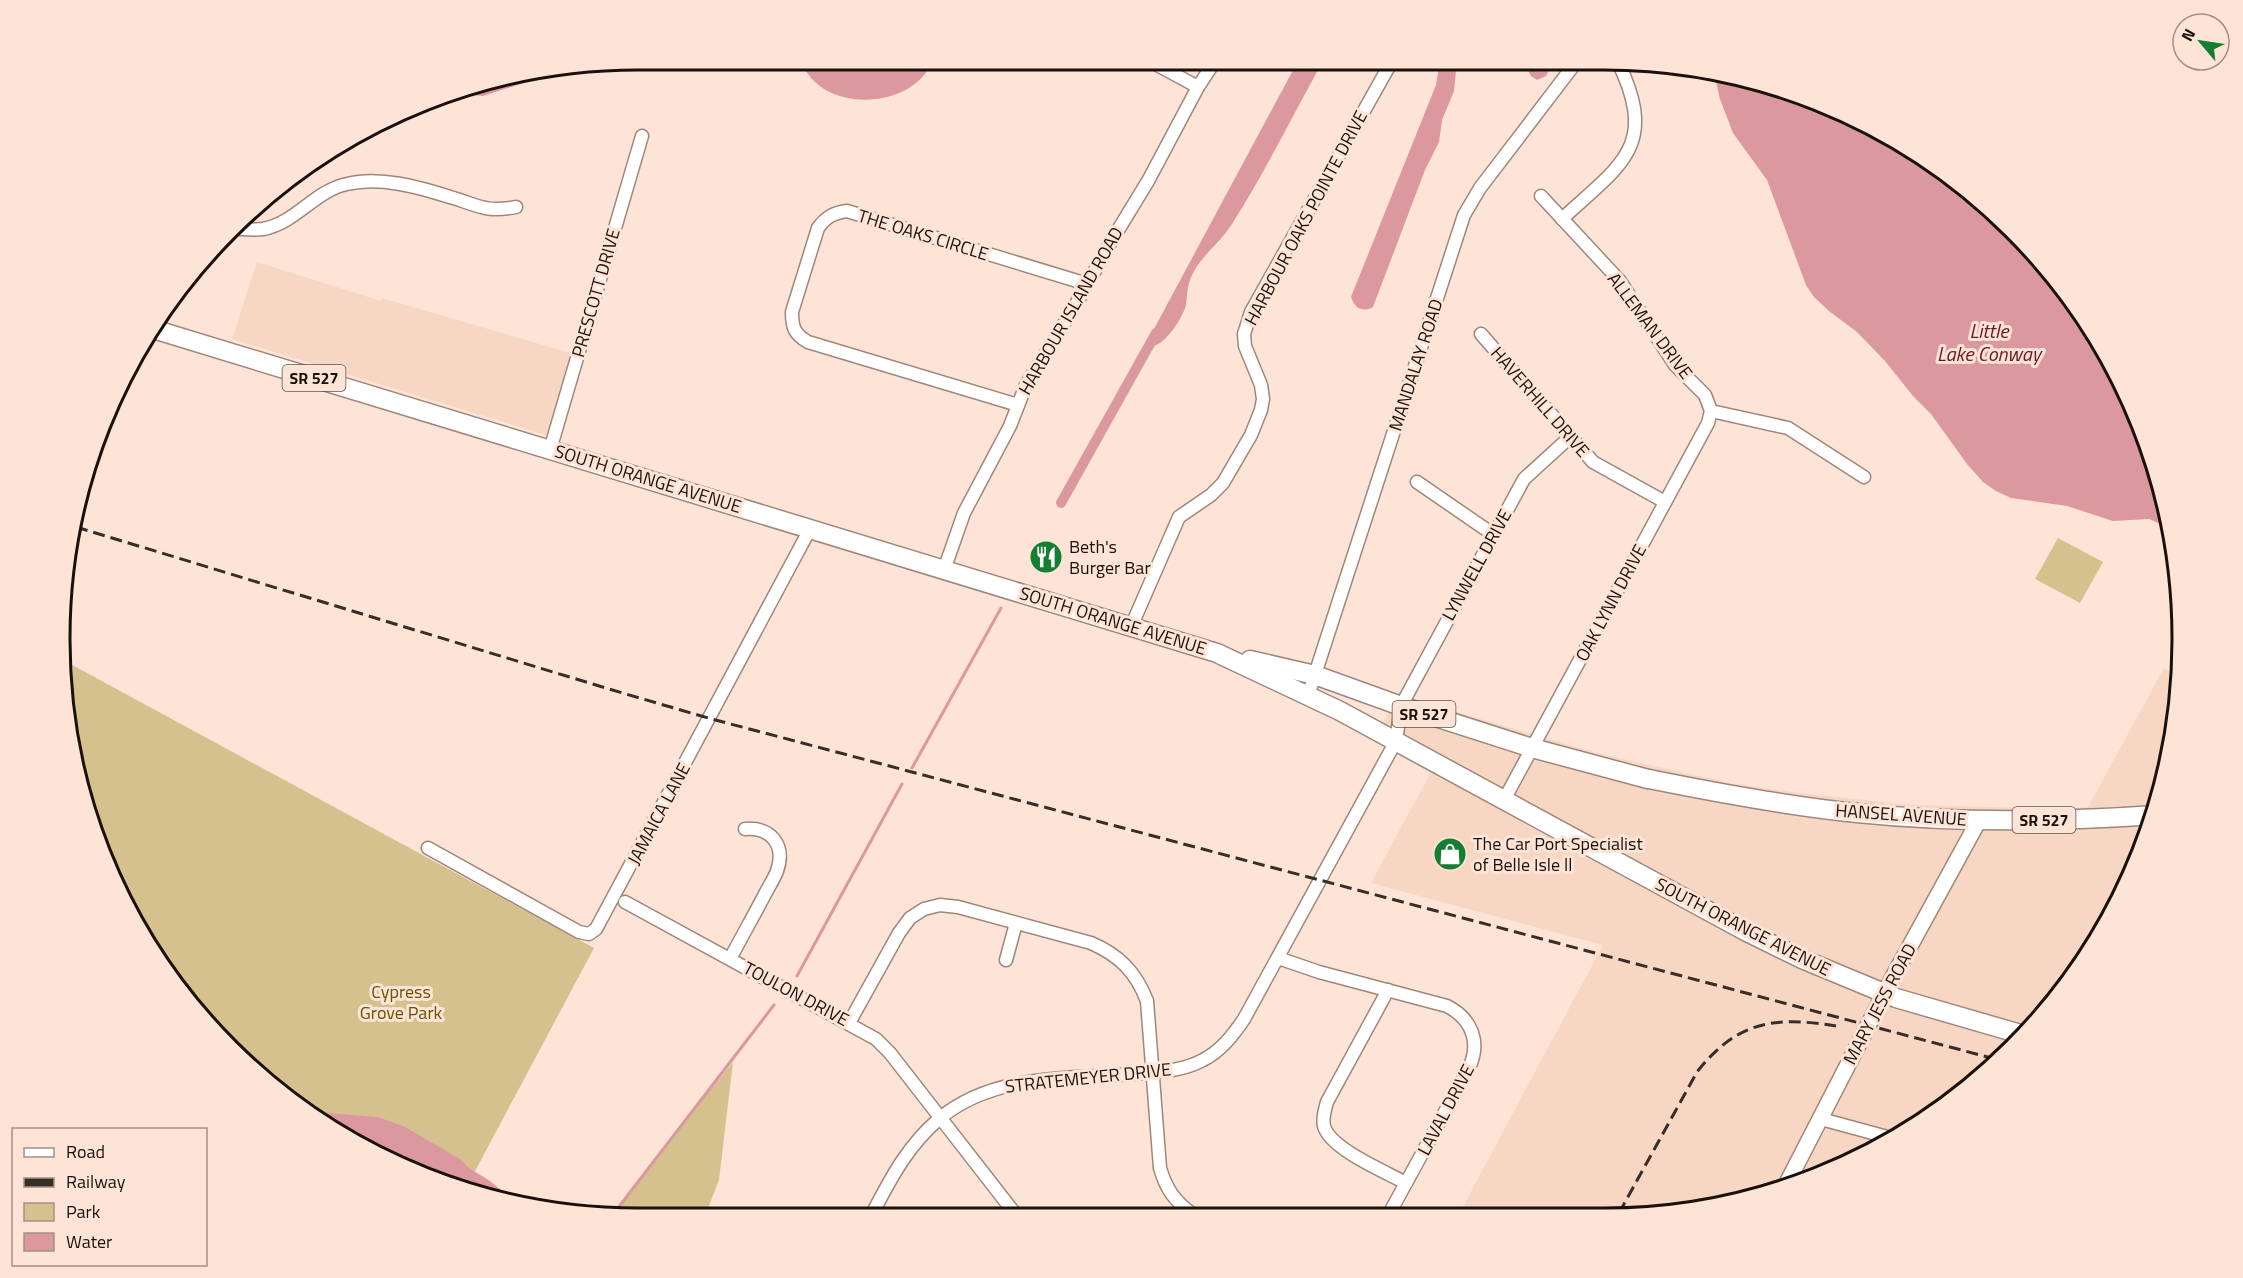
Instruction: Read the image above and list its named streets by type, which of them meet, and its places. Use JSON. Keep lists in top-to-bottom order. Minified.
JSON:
{"streets":{"main road":["SR 527","SOUTH ORANGE AVENUE","HANSEL AVENUE"],"street":["HARBOUR OAKS POINTE DRIVE","THE OAKS CIRCLE","PRESCOTT DRIVE","HARBOUR ISLAND ROAD","ALLEMAN DRIVE","MANDALAY ROAD","HAVERHILL DRIVE","LYNWELL DRIVE","OAK LYNN DRIVE","JAMAICA LANE","TOULON DRIVE","MARY JESS ROAD","STRATEMEYER DRIVE","LAVAL DRIVE"]},"crossings":[["HARBOUR OAKS POINTE DRIVE","SOUTH ORANGE AVENUE"],["THE OAKS CIRCLE","HARBOUR ISLAND ROAD"],["PRESCOTT DRIVE","SOUTH ORANGE AVENUE"],["HARBOUR ISLAND ROAD","SOUTH ORANGE AVENUE"],["ALLEMAN DRIVE","OAK LYNN DRIVE"],["MANDALAY ROAD","SOUTH ORANGE AVENUE"],["MANDALAY ROAD","HANSEL AVENUE"],["HAVERHILL DRIVE","LYNWELL DRIVE"],["HAVERHILL DRIVE","OAK LYNN DRIVE"],["SOUTH ORANGE AVENUE","OAK LYNN DRIVE"],["SOUTH ORANGE AVENUE","JAMAICA LANE"],["SOUTH ORANGE AVENUE","HANSEL AVENUE"],["SOUTH ORANGE AVENUE","MARY JESS ROAD"],["SOUTH ORANGE AVENUE","STRATEMEYER DRIVE"],["LYNWELL DRIVE","HANSEL AVENUE"],["OAK LYNN DRIVE","HANSEL AVENUE"],["HANSEL AVENUE","MARY JESS ROAD"],["TOULON DRIVE","STRATEMEYER DRIVE"],["STRATEMEYER DRIVE","LAVAL DRIVE"]],"water":["Little Lake Conway"],"parks":["Cypress Grove Park"],"places":{"restaurant":["Beth's Burger Bar"],"shop":["The Car Port Specialist of Belle Isle ll"]},"legend":["Road","Railway","Park","Water"],"north":"top left"}
